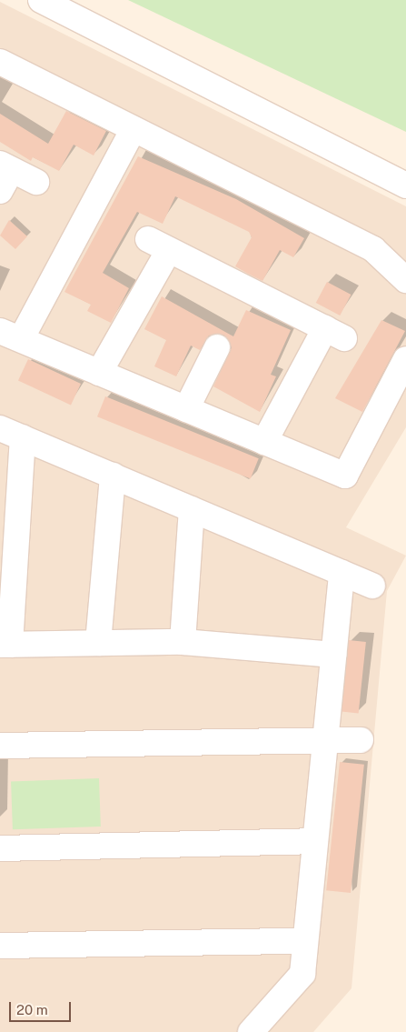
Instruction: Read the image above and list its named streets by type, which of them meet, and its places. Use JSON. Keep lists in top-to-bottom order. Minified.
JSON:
{"scale_bar":"20 m"}
